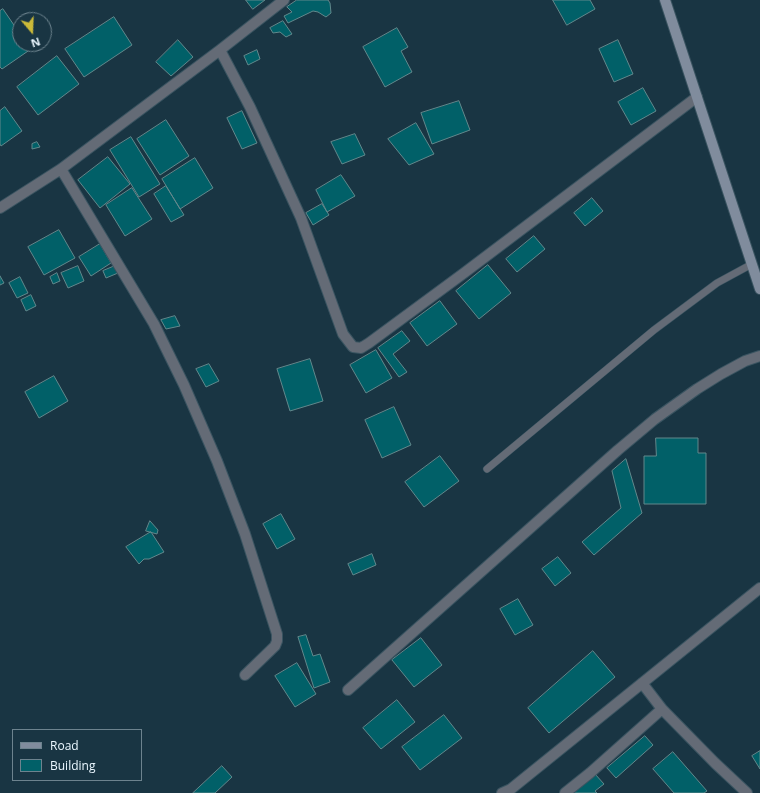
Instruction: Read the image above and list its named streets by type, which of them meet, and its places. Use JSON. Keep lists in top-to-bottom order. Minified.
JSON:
{"legend":["Road","Building"],"north":"bottom"}
